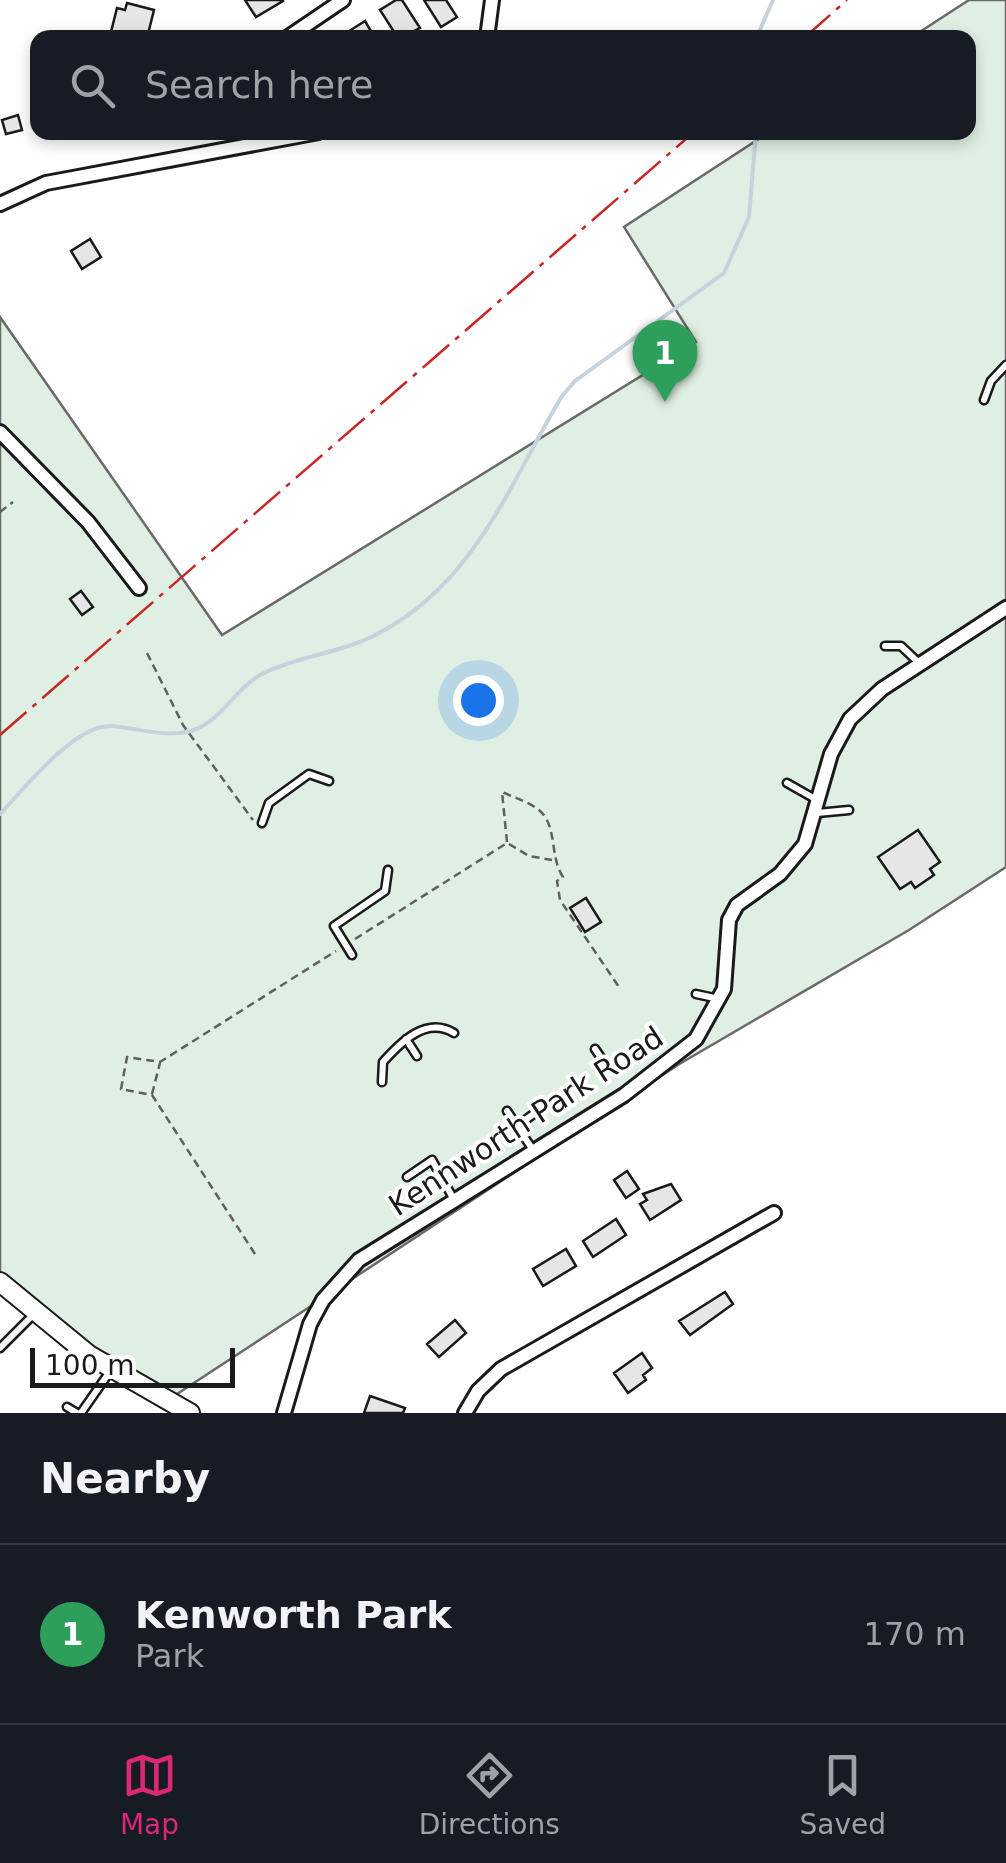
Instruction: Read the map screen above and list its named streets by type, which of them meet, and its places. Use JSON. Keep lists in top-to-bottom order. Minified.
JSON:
{"streets":{"street":["Kennworth Park Road"]},"scale_bar":"100 m","page":{"search":"Search here","pins":"1","scale":"100 m","heading":"Nearby","list":[{"mark":"1","name":"Kenworth Park","note":"Park","value":"170 m"}],"nav":["Map","Directions","Saved"]}}
